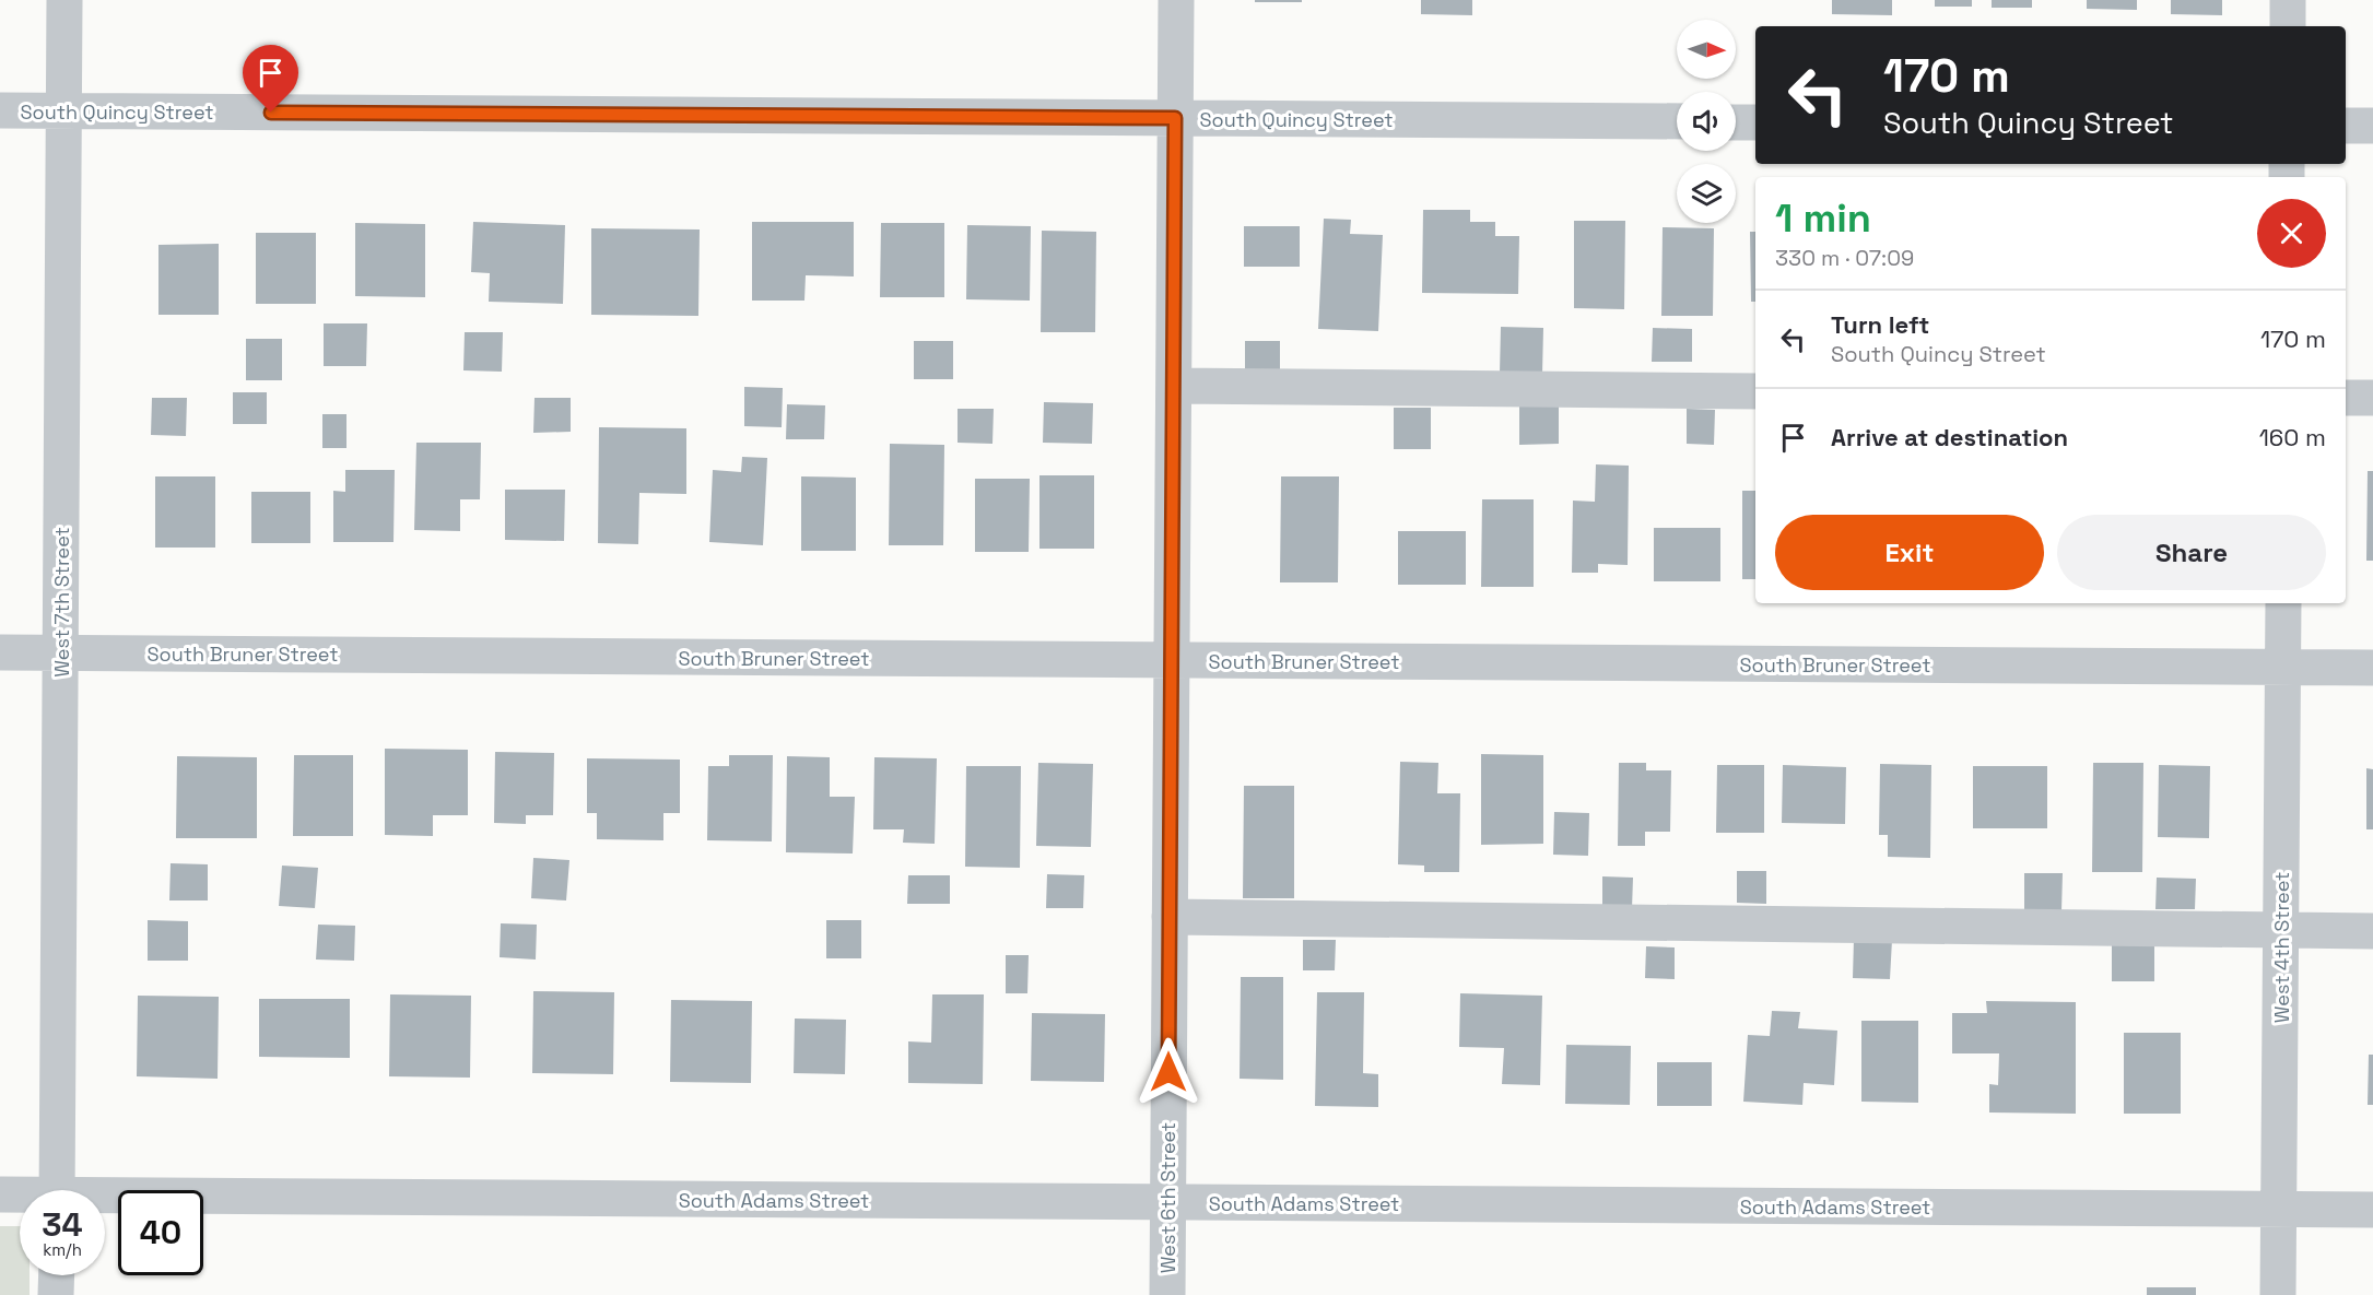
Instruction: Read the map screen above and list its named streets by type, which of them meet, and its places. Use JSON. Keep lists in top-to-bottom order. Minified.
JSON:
{"streets":{"street":["South Quincy Street","West 7th Street","South Bruner Street","West 4th Street","West 6th Street","South Adams Street"]},"crossings":[["South Quincy Street","West 7th Street"],["South Quincy Street","West 6th Street"],["West 7th Street","South Bruner Street"],["South Bruner Street","West 4th Street"],["South Bruner Street","West 6th Street"],["West 4th Street","South Adams Street"],["West 6th Street","South Adams Street"]],"north":"right","page":{"turn":["170 m","South Quincy Street"],"heading":["1 min","330 m · 07:09"],"list":[{"name":"Turn left","note":"South Quincy Street","value":"170 m"},{"name":"Arrive at destination","value":"160 m"}],"buttons":["Exit","Share"],"speed":"34 km/h","limit":"40"}}
